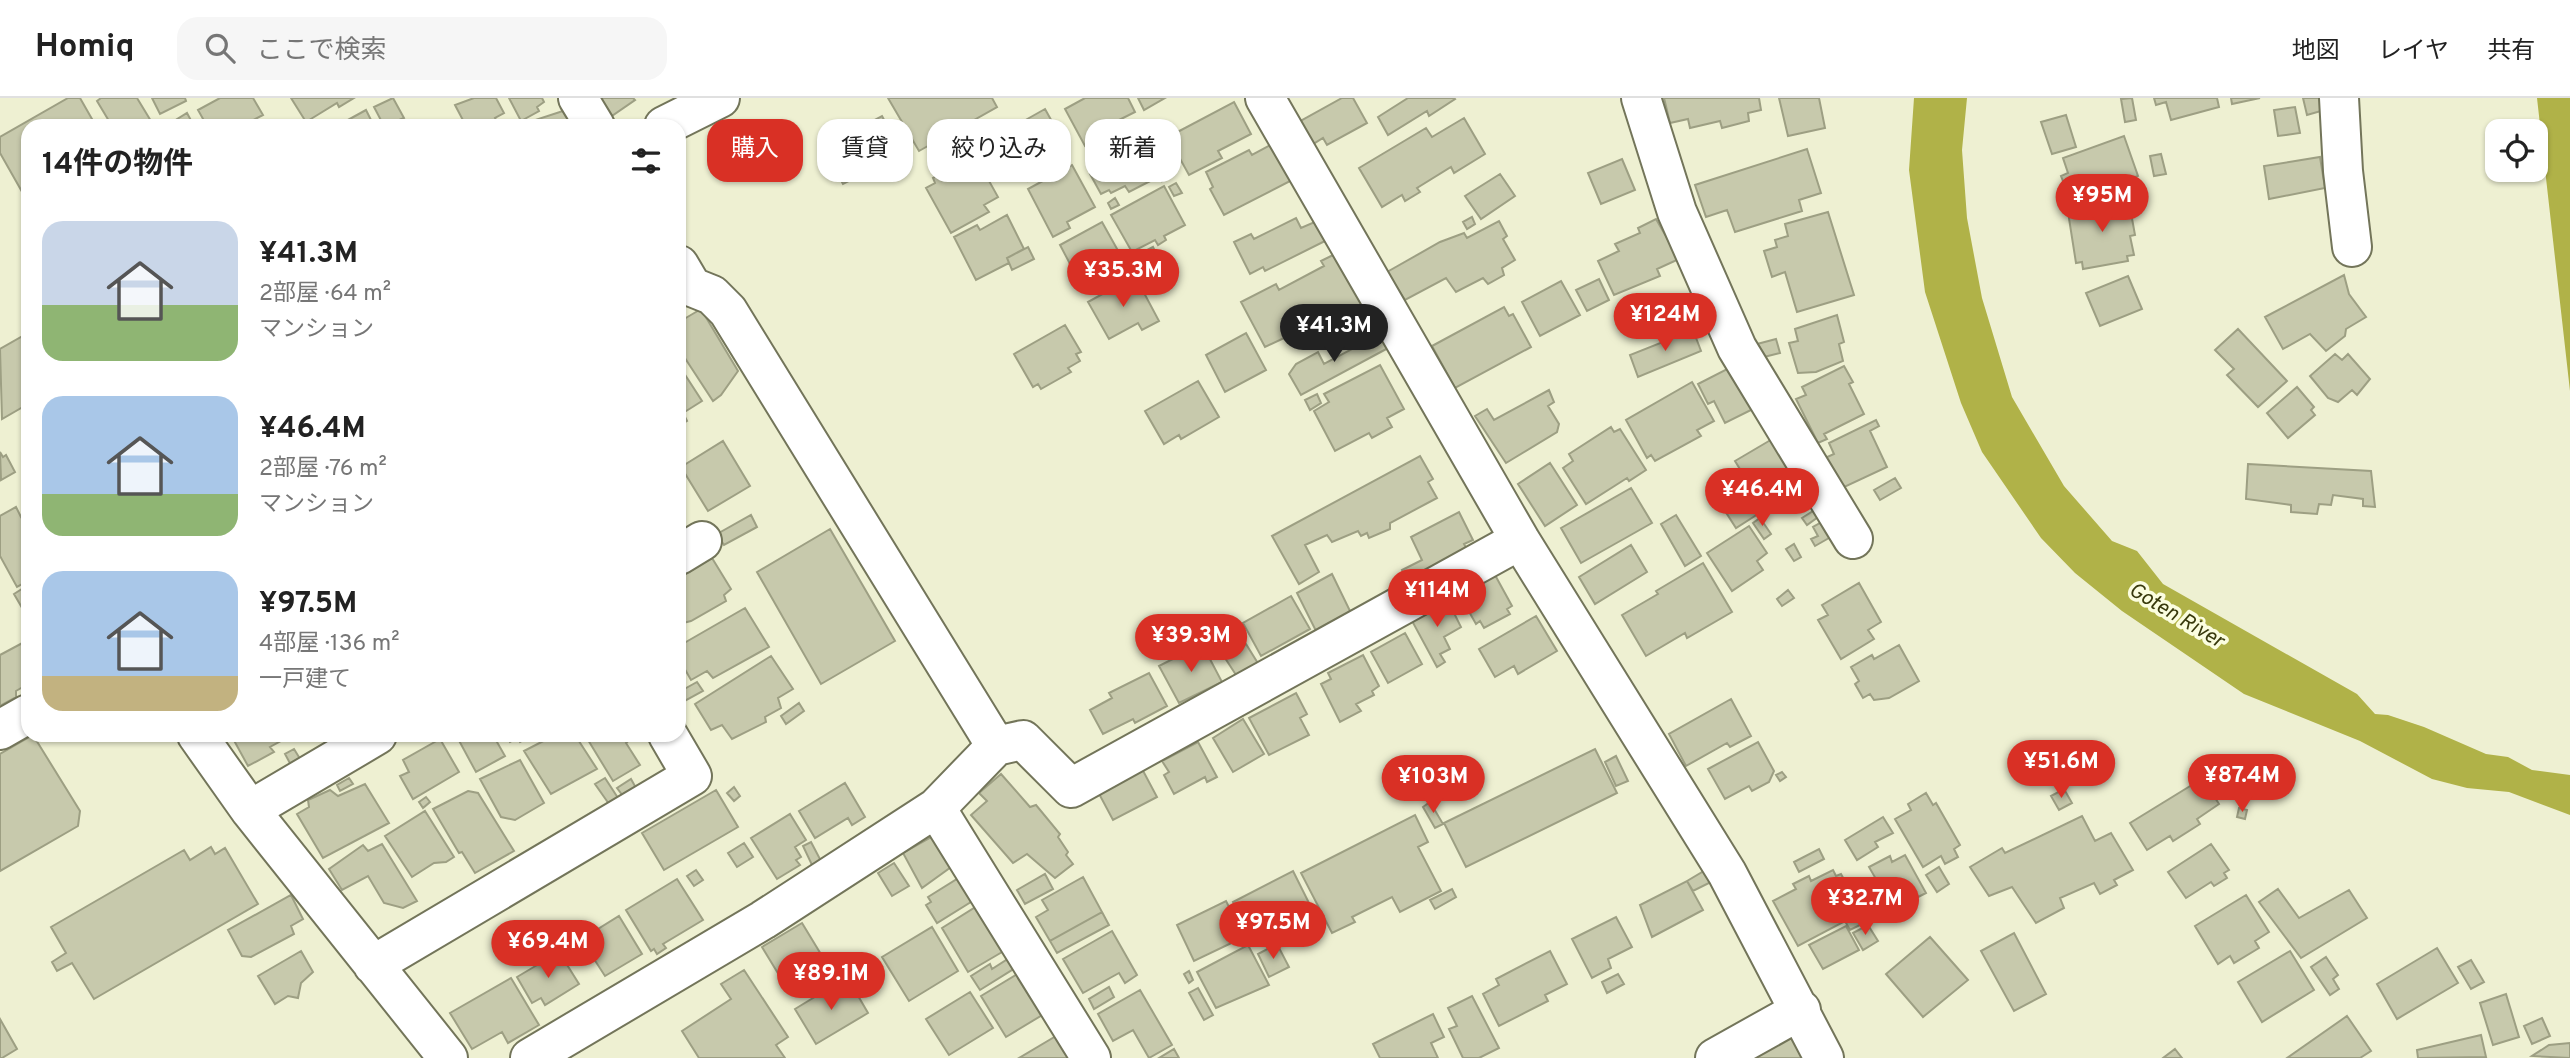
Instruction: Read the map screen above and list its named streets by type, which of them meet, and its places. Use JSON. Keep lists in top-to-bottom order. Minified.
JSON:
{"water":["Goten River"],"page":{"header":"Homiq","search":"ここで検索","nav":["地図","レイヤ","共有"],"chip":["購入","賃貸","絞り込み","新着"],"heading":"14件の物件","price":["¥95M","¥35.3M","¥124M","¥41.3M","¥46.4M","¥114M","¥39.3M","¥51.6M","¥87.4M","¥103M","¥32.7M","¥97.5M","¥69.4M","¥89.1M"],"list":[{"name":"¥41.3M","note":"2部屋 · 64 m² · マンション"},{"name":"¥46.4M","note":"2部屋 · 76 m² · マンション"},{"name":"¥97.5M","note":"4部屋 · 136 m² · 一戸建て"}]}}
